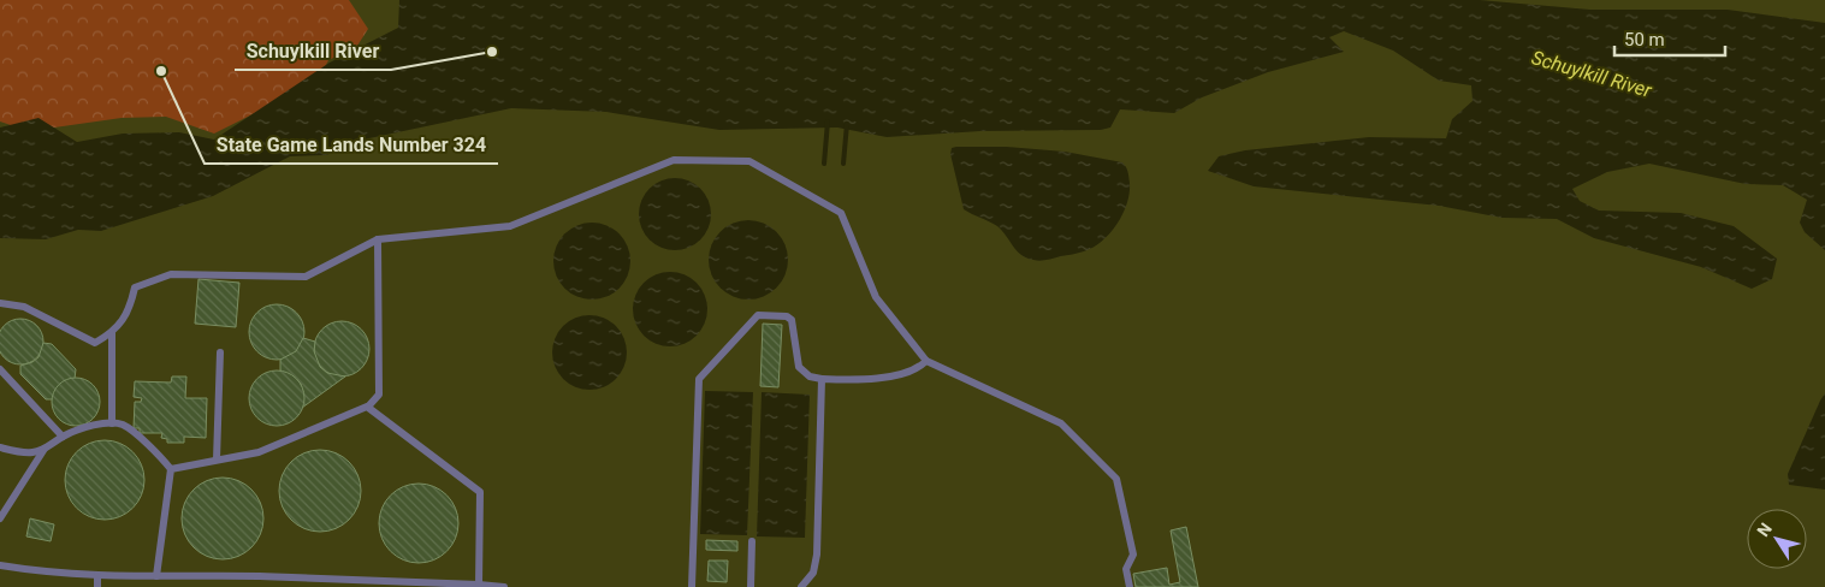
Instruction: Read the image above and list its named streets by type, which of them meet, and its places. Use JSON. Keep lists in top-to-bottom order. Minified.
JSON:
{"water":["Schuylkill River"],"places":["Schuylkill River","State Game Lands Number 324"],"scale_bar":"50 m","north":"top left"}
